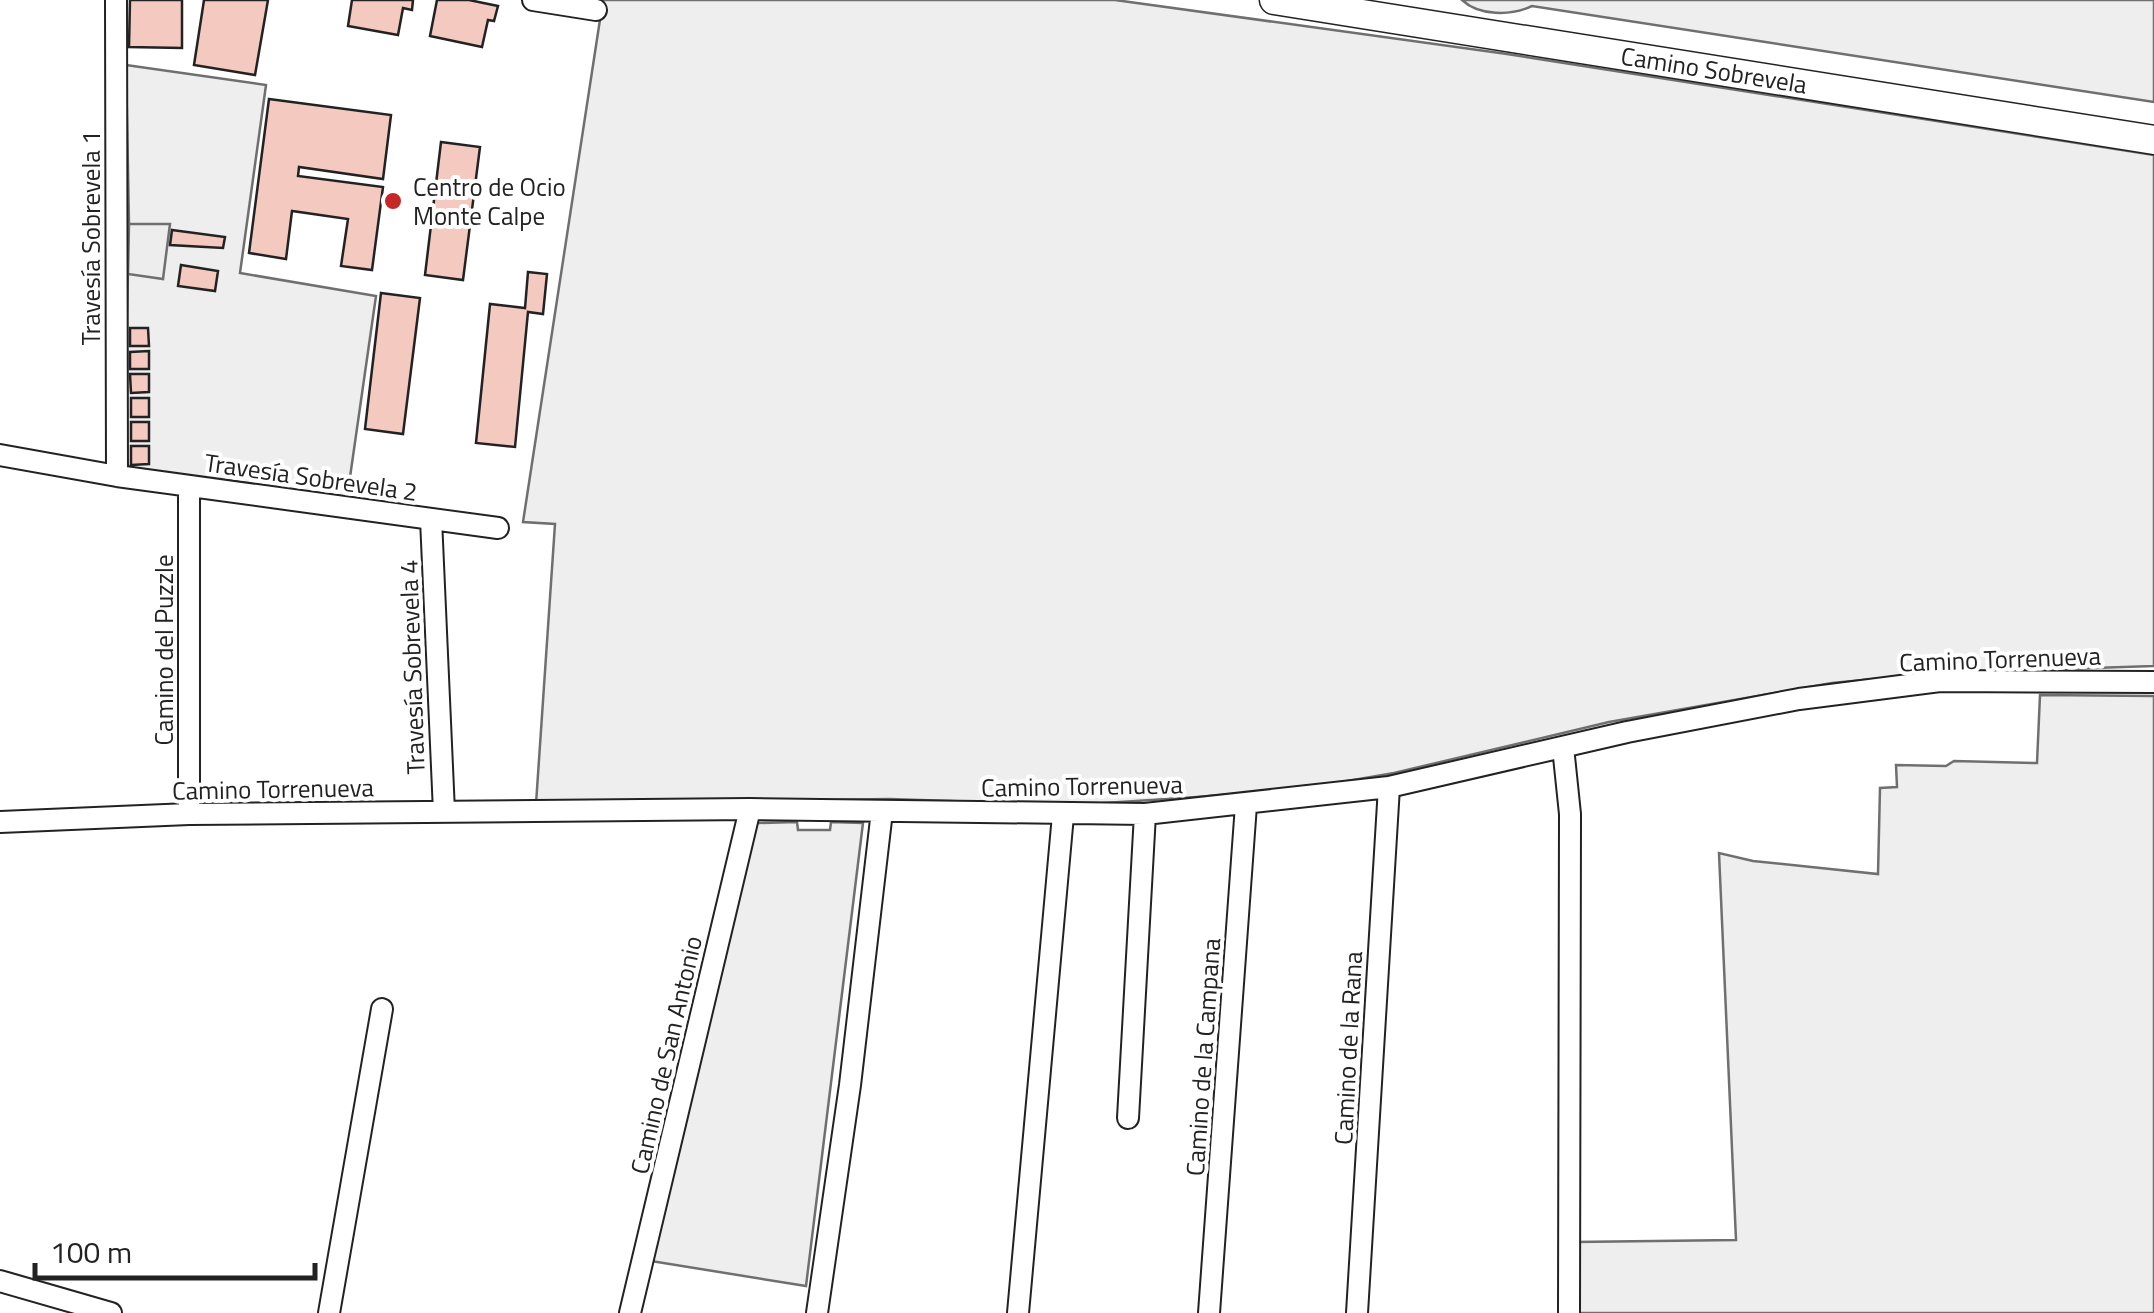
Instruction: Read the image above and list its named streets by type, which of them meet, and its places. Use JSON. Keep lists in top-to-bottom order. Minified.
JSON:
{"streets":{"main road":["Camino Sobrevela"],"street":["Travesía Sobrevela 1","Travesía Sobrevela 2","Camino del Puzzle","Camino Torrenueva","Travesía Sobrevela 4","Camino de la Rana","Camino de San Antonio","Camino de la Campana"]},"crossings":[["Travesía Sobrevela 1","Travesía Sobrevela 2"],["Travesía Sobrevela 2","Camino del Puzzle"],["Travesía Sobrevela 2","Travesía Sobrevela 4"],["Camino del Puzzle","Camino Torrenueva"],["Camino Torrenueva","Travesía Sobrevela 4"],["Camino Torrenueva","Camino de la Rana"],["Camino Torrenueva","Camino de San Antonio"],["Camino Torrenueva","Camino de la Campana"]],"places":["Centro de Ocio Monte Calpe"],"scale_bar":"100 m"}
